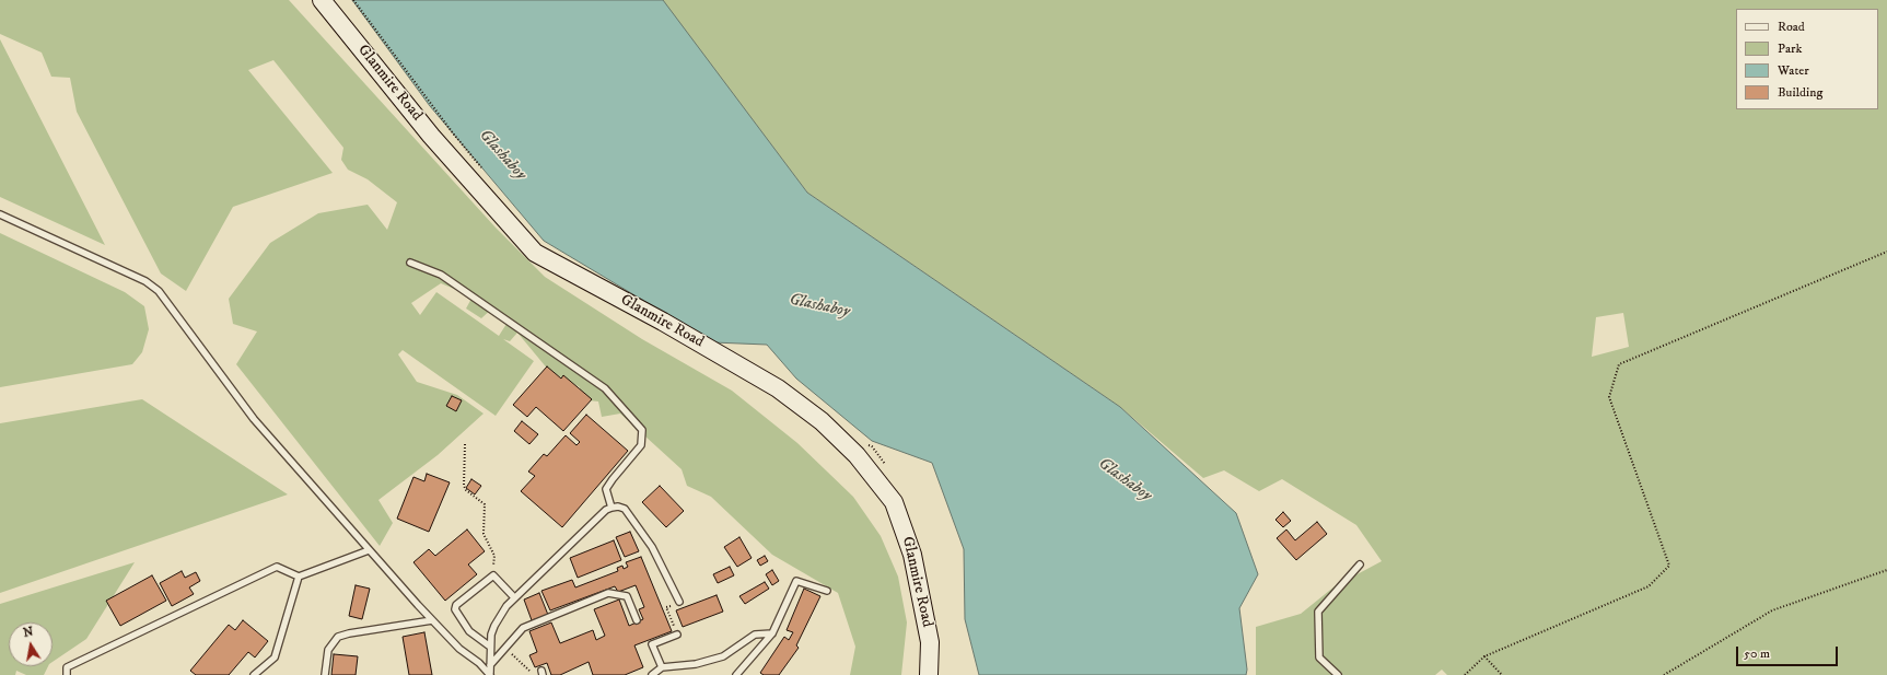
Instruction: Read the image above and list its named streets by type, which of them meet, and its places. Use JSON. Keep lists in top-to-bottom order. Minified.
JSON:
{"streets":{"main road":["Glanmire Road"]},"water":["Glashaboy"],"legend":["Road","Park","Water","Building"],"scale_bar":"50 m","north":"top"}
